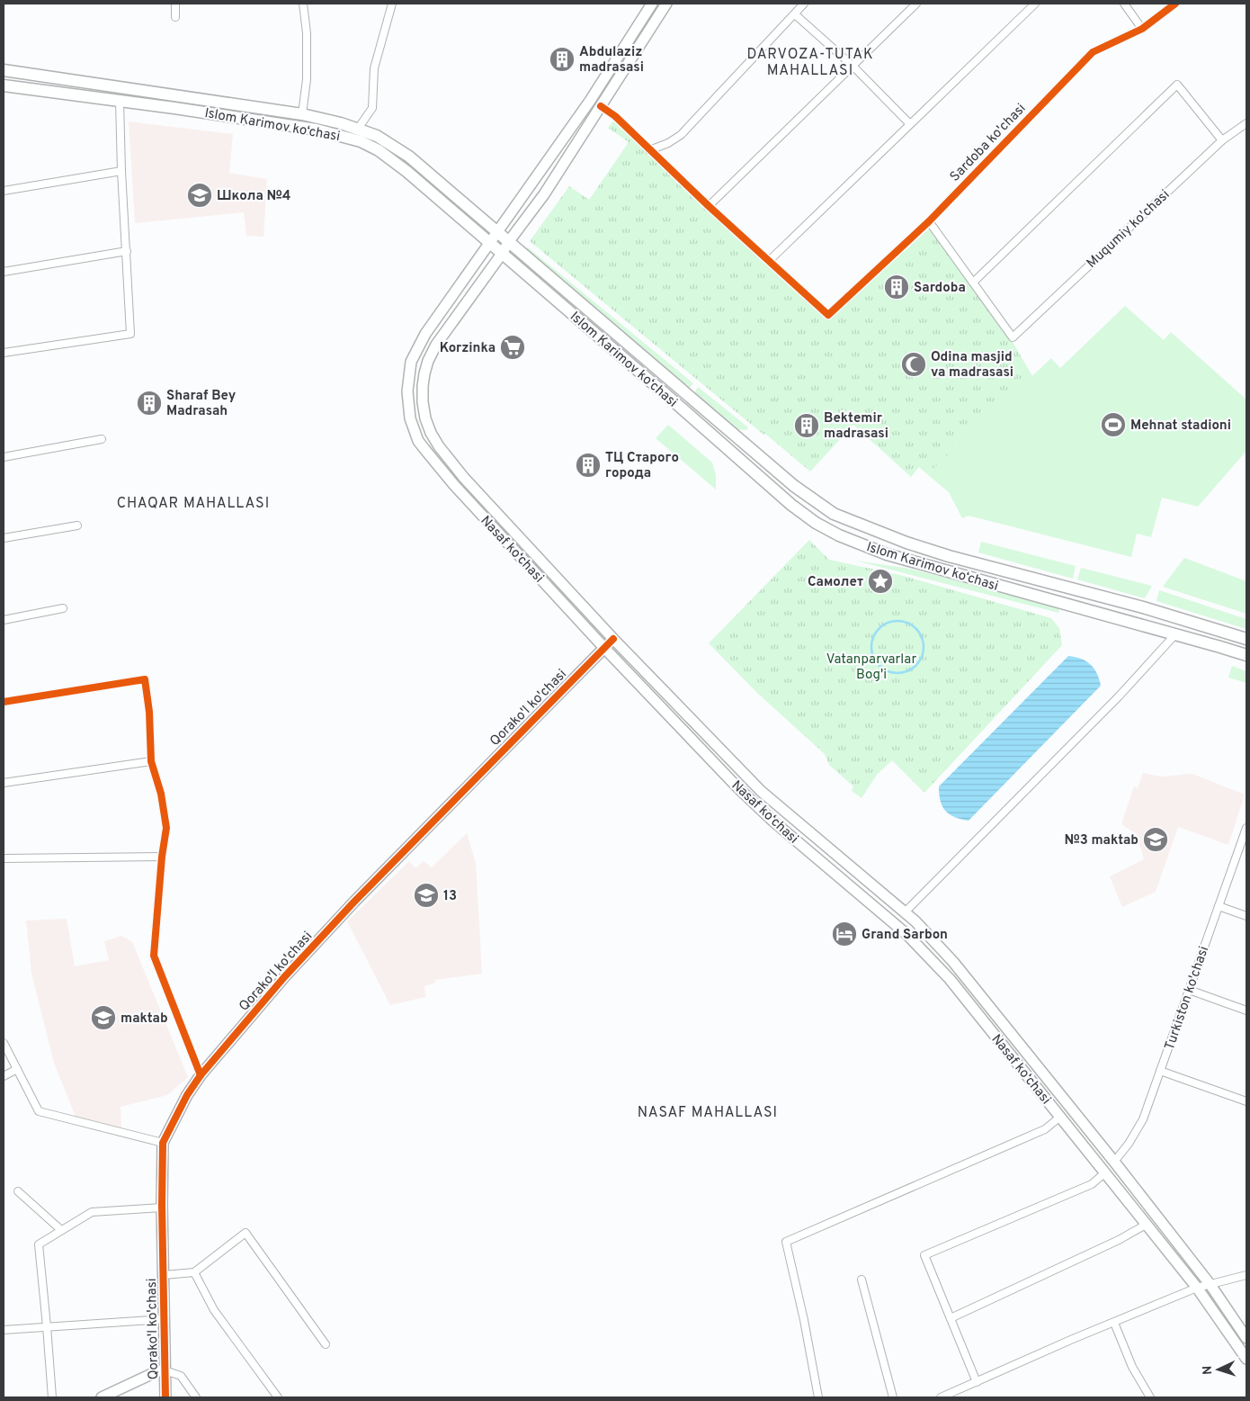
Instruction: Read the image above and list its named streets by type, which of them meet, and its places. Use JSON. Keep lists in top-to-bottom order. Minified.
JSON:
{"streets":{"main road":["Islom Karimov ko‘chasi","Nasaf ko‘chasi","Qorako'l ko'chasi"],"street":["Sardoba ko'chasi","Muqumiy ko'chasi","Turkiston ko'chasi"]},"crossings":[["Islom Karimov ko‘chasi","Nasaf ko‘chasi"],["Nasaf ko‘chasi","Qorako'l ko'chasi"],["Nasaf ko‘chasi","Turkiston ko'chasi"]],"districts":["DARVOZA-TUTAK MAHALLASI","CHAQAR MAHALLASI","NASAF MAHALLASI"],"parks":["Vatanparvarlar Bog'i"],"places":{"building":["Abdulaziz madrasasi","Sardoba","Sharaf Bey Madrasah","Bektemir madrasasi","ТЦ Старого города"],"school or university":["Школа №4","№3 maktab","13","maktab"],"supermarket":["Korzinka"],"mosque":["Odina masjid va madrasasi"],"sports":["Mehnat stadioni"],"place":["Самолет"],"hotel":["Grand Sarbon"]},"north":"left"}
